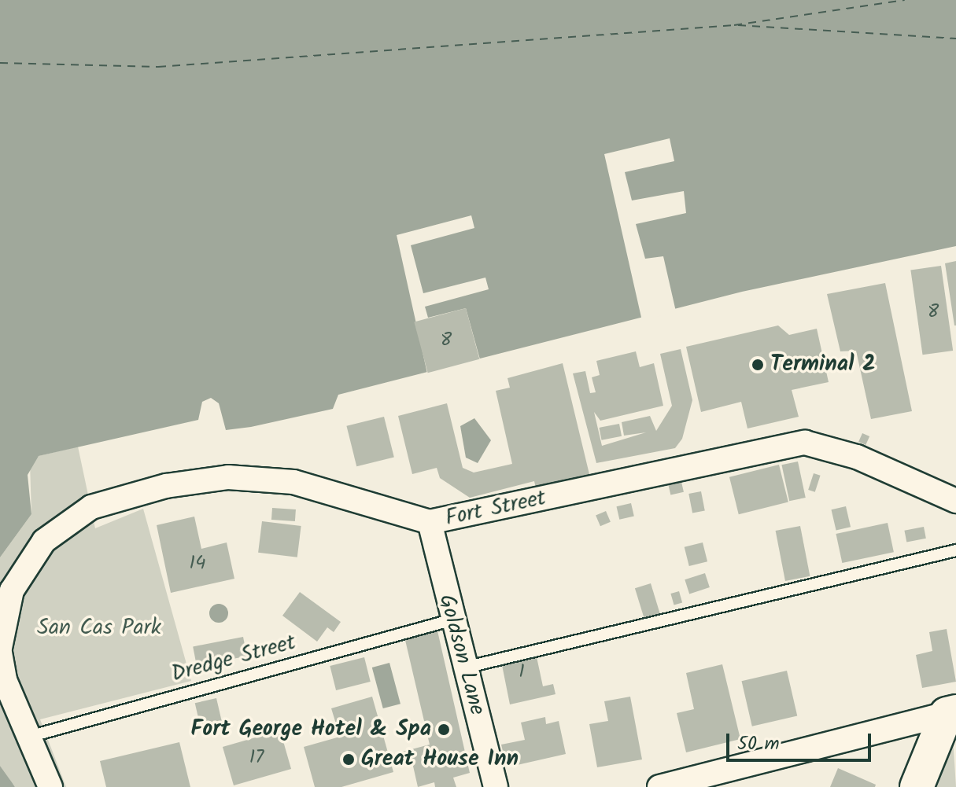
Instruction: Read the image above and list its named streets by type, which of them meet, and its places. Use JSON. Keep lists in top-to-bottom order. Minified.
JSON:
{"streets":{"street":["Fort Street","Goldson Lane"],"lane":["Dredge Street"]},"crossings":[["Fort Street","Goldson Lane"],["Goldson Lane","Dredge Street"]],"parks":["San Cas Park"],"places":["Terminal 2","Fort George Hotel & Spa","Great House Inn"],"house_numbers":["8","8","14","1","17"],"scale_bar":"50 m"}
